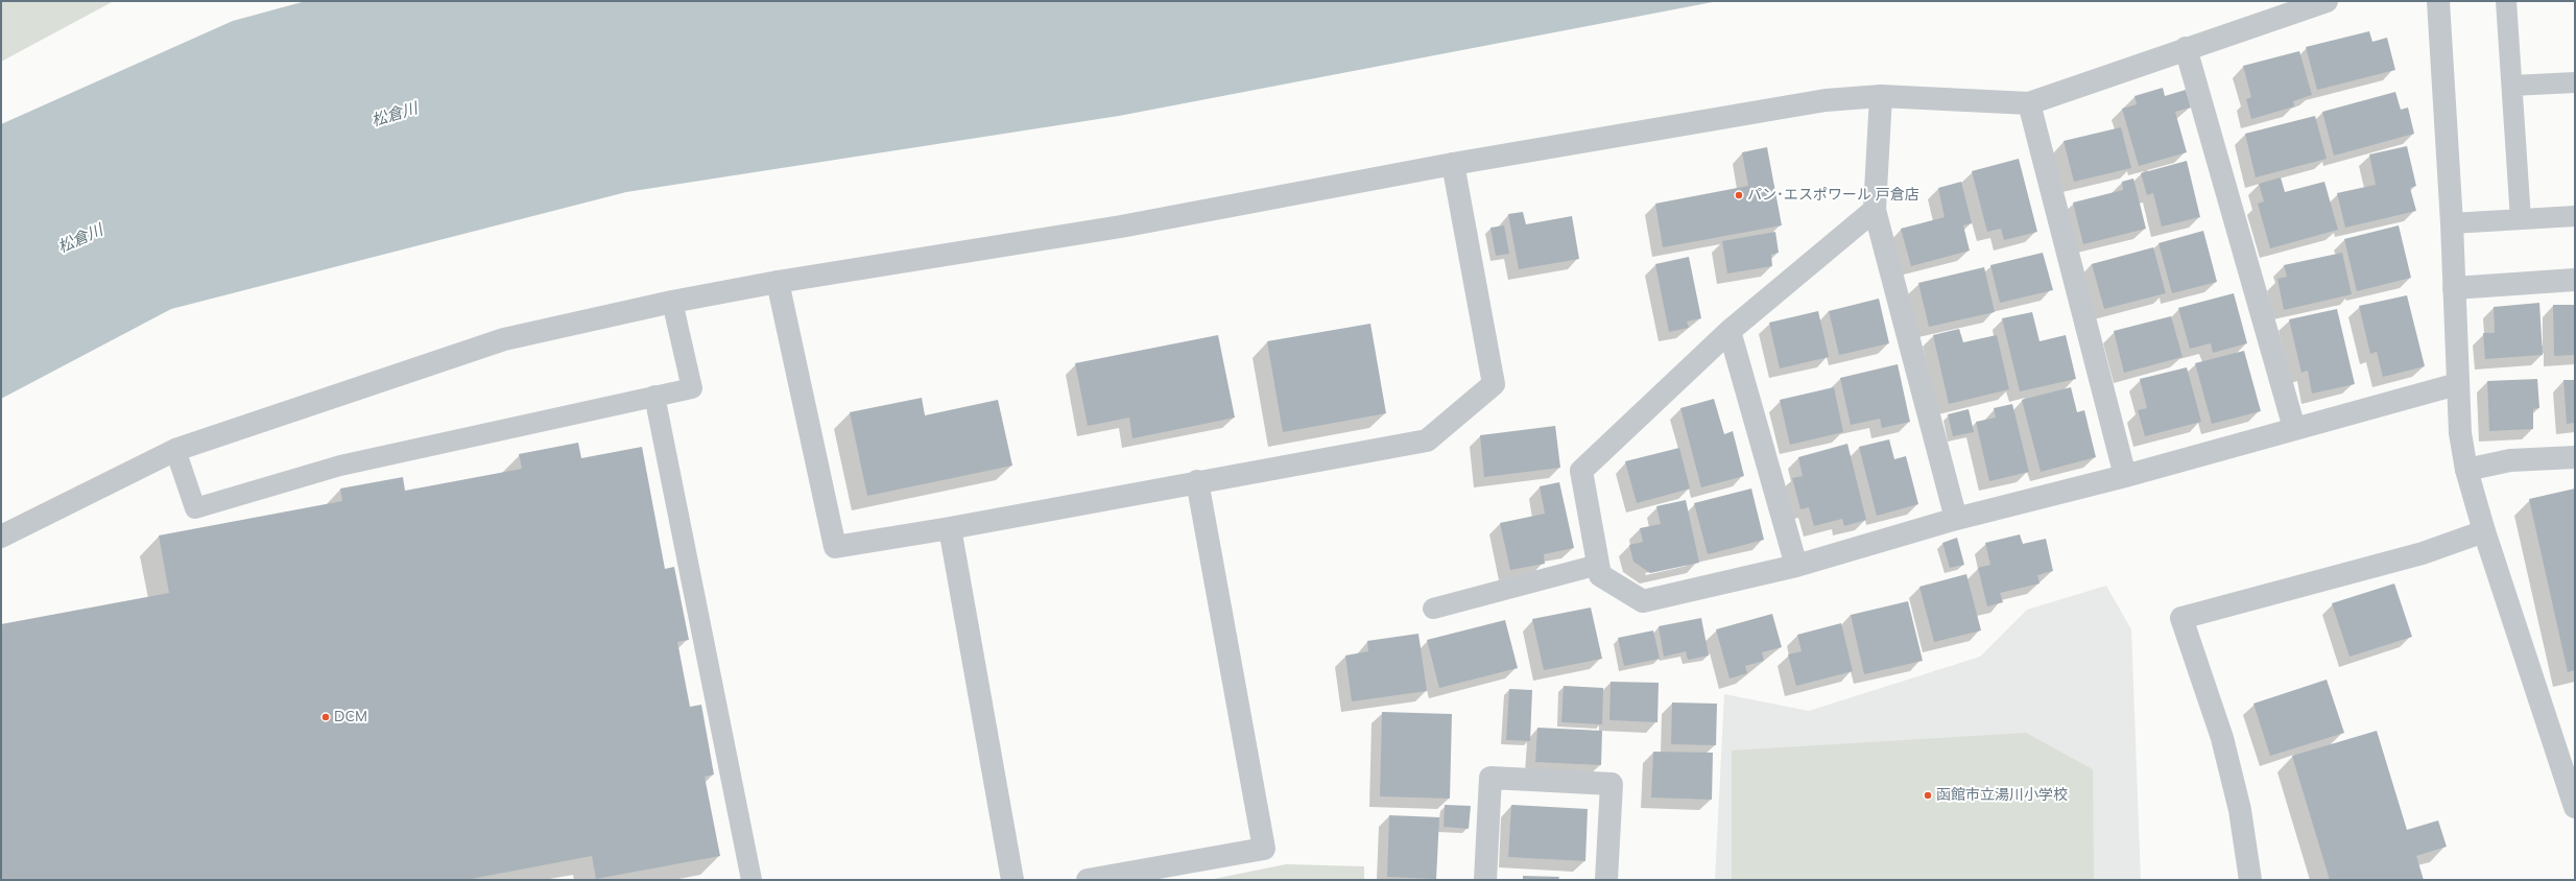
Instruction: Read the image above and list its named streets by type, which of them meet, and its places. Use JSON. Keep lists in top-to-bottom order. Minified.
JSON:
{"water":["松倉川"],"places":["パン･エスポワール 戸倉店","DCM","函館市立湯川小学校"]}
